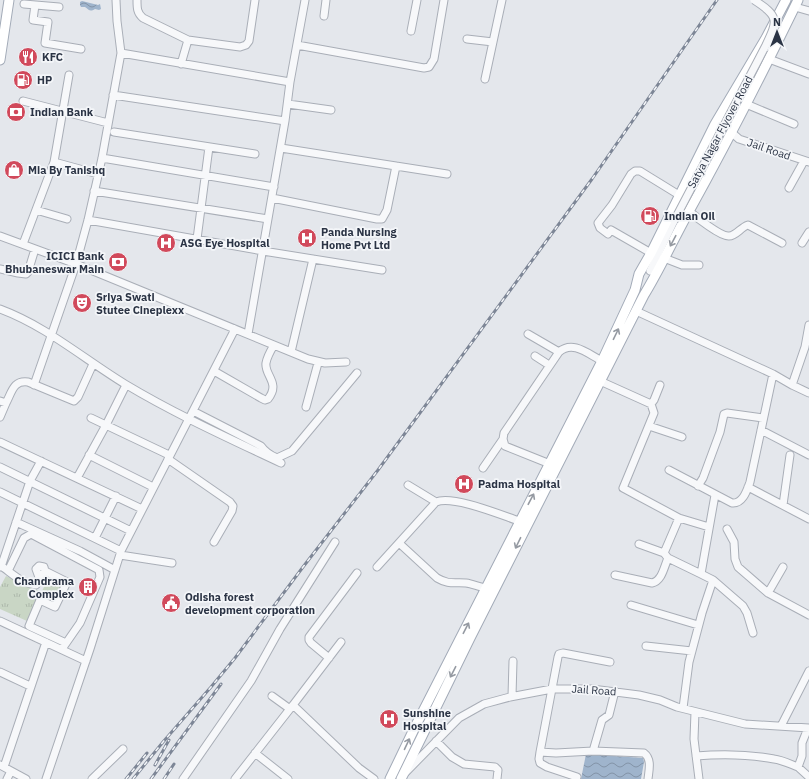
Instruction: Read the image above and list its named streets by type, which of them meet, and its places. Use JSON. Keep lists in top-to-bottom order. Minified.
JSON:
{"streets":{"street":["Satya Nagar Flyover Road","Jail Road"]},"places":{"restaurant":["KFC"],"fuel station":["HP","Indian Oil"],"bank":["Indian Bank","ICICI Bank Bhubaneswar Main"],"shop":["Mia By Tanishq"],"hospital":["Panda Nursing Home Pvt Ltd","ASG Eye Hospital","Padma Hospital","Sunshine Hospital"],"theatre":["Sriya Swati Stutee Cineplexx"],"building":["Chandrama Complex"],"public building":["Odisha forest development corporation"]},"north":"top"}
